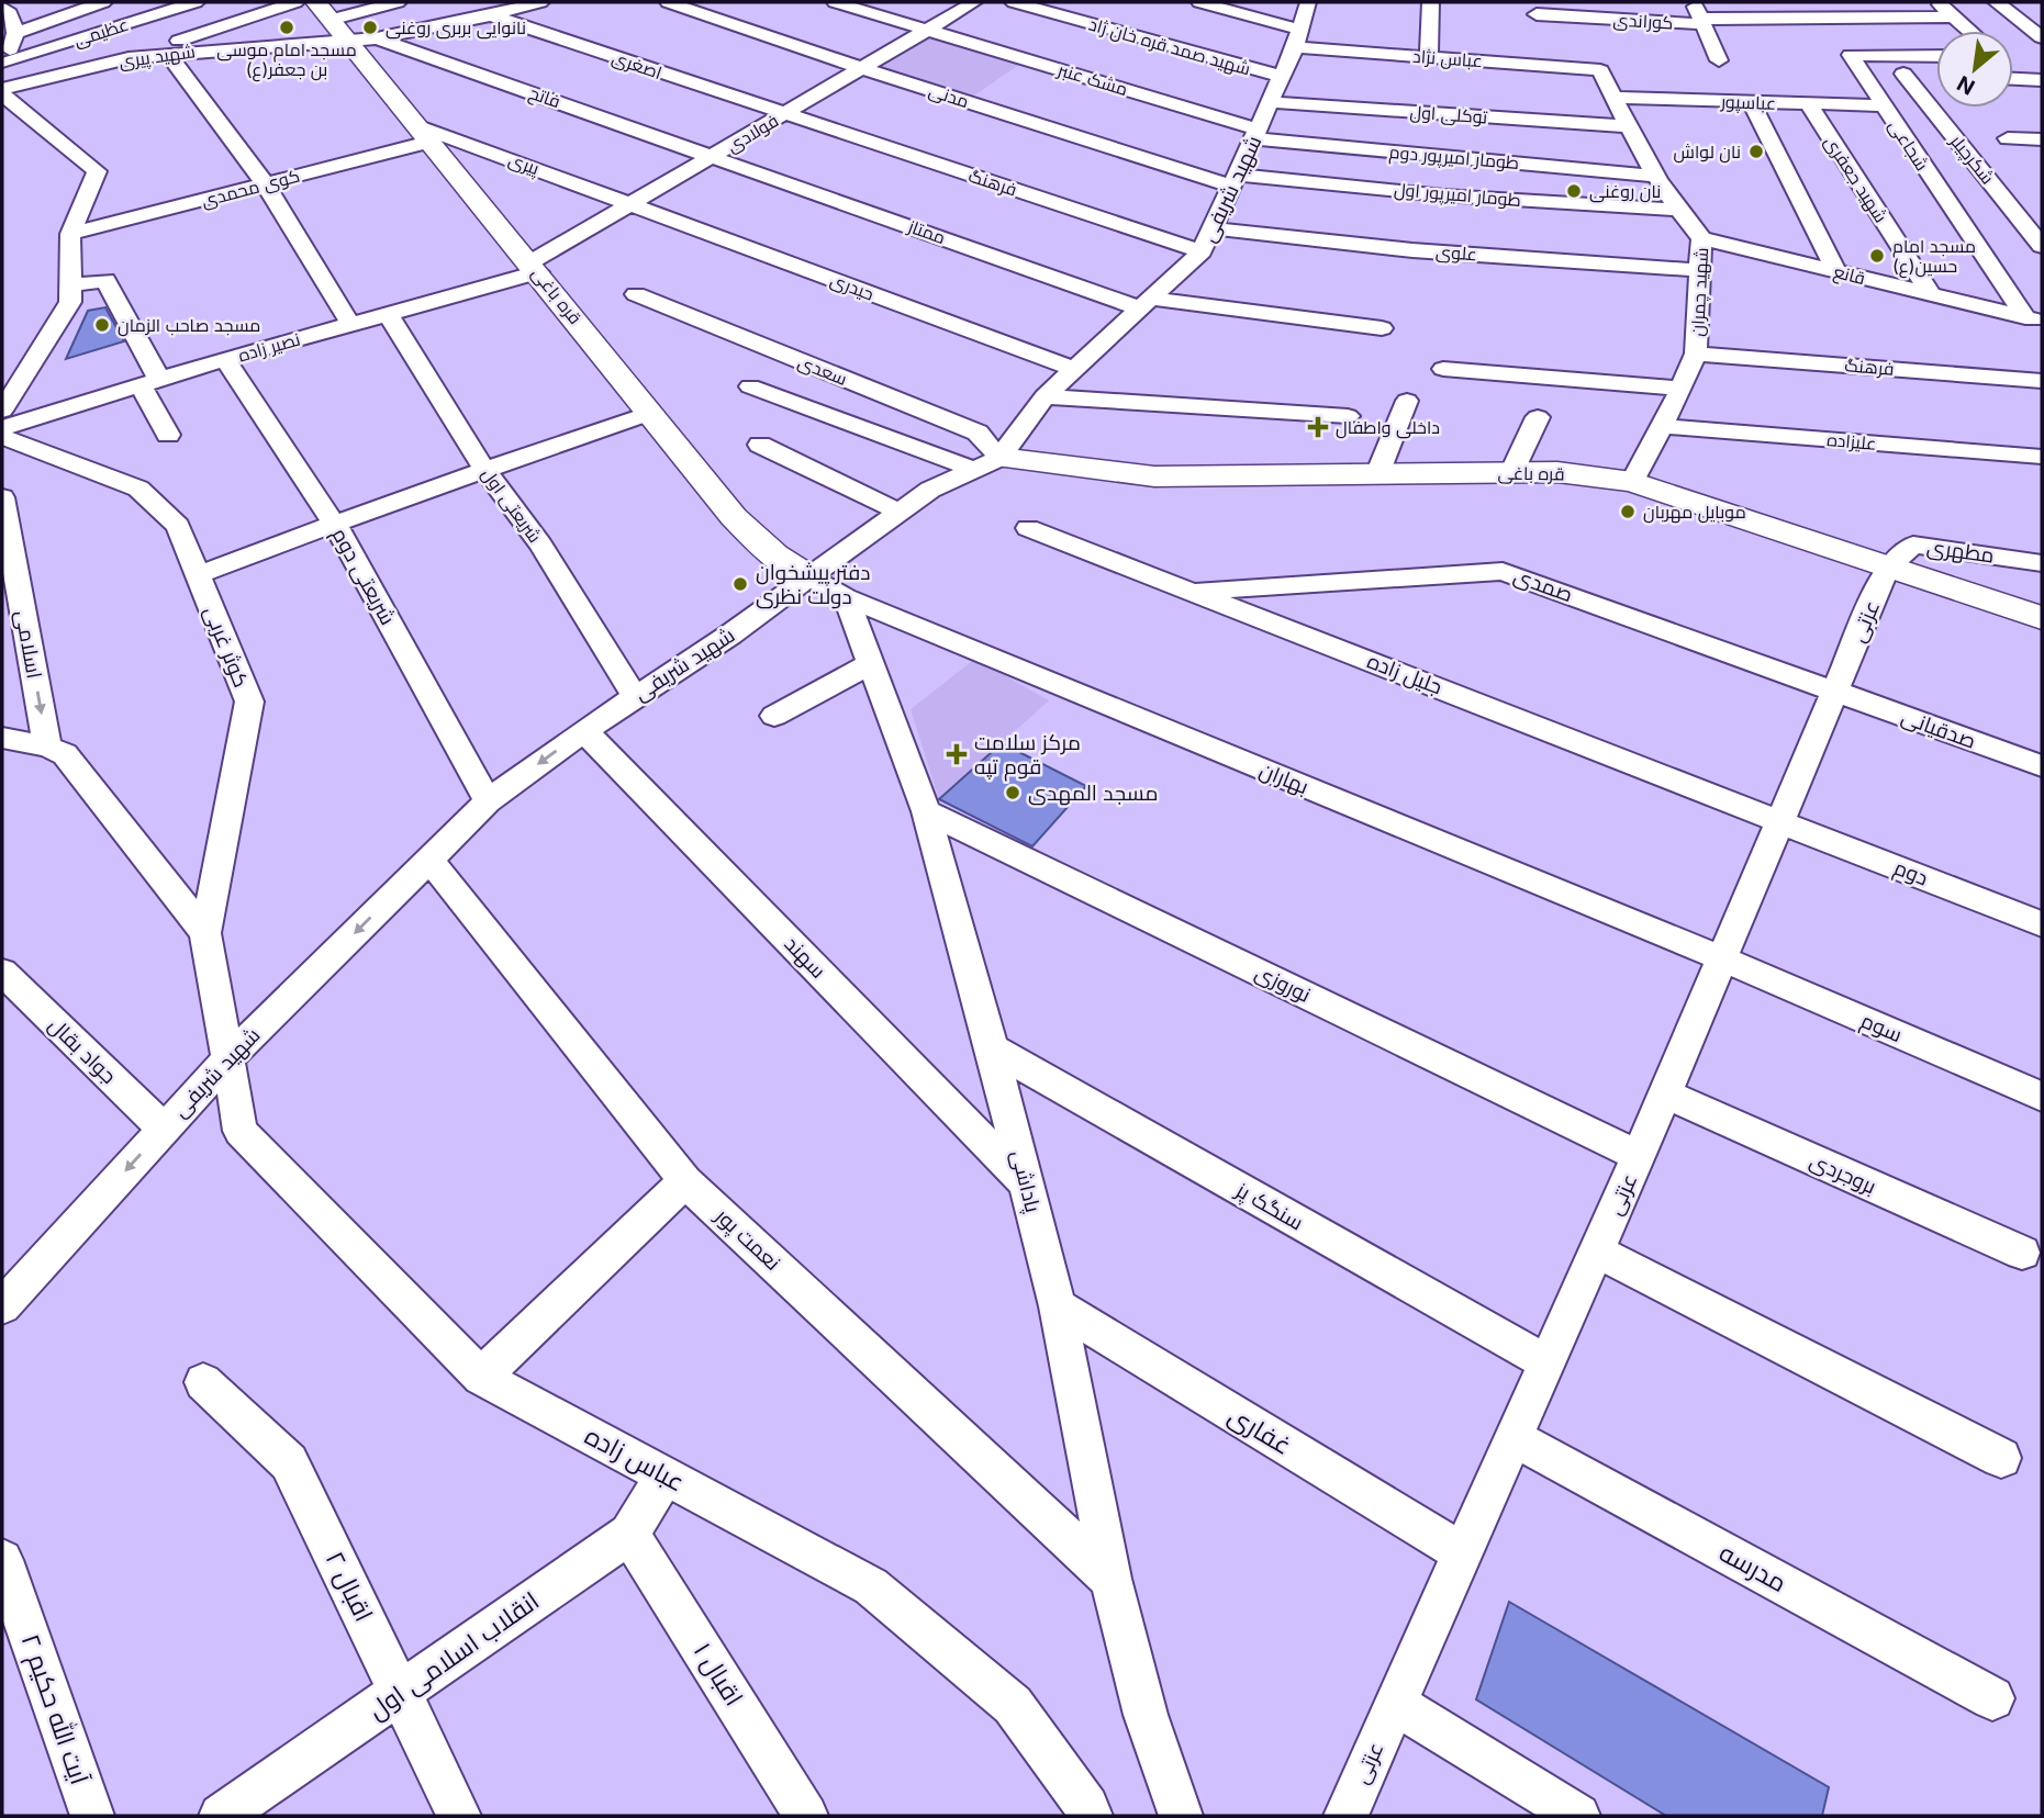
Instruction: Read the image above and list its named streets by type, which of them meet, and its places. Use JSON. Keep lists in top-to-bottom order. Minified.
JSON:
{"streets":{"main road":["قره باغی"],"street":["کوراندی","عظیمی","شهید صمد قره خان ژاد","شهید پیری","عباس نژاد","اصغری","مشک عنبر","مدنی","فاتح","عباسپور","توکلی اول","فولادی","شجاعی","طومار امیرپور دوم","شکرچیلر","پیری","شهید جعفری","فرهنگ","کوی محمدی","شهید شریفى","طومار امیرپور اول","ممتاز","علوی","قانع","حیدری","شهید چمران","نصیر زاده","سعدی","علیزاده","شریعتی اول","مطهری","شریعتی دوم","صمدی","عزتی","اسلامی","کوثر غربی","جلیل زاده","صدقیانی","بهاران","دوم","سهند","نوروزی","سوم","جواد بقال","بروجردی","پاداشی","سنگک پز","نعمت پور","غفاری","عباس زاده","مدرسه","اقبال ۲","انقلاب اسلامی اول","اقبال ۱","آیت الله حکیم ۲"]},"crossings":[["شهید صمد قره خان ژاد","شهید شریفى"],["شهید پیری","اصغری"],["شهید پیری","فاتح"],["شهید پیری","قره باغی"],["عباس نژاد","شهید شریفى"],["عباس نژاد","شهید چمران"],["اصغری","فولادی"],["اصغری","فرهنگ"],["مشک عنبر","فولادی"],["مشک عنبر","طومار امیرپور دوم"],["مشک عنبر","شهید شریفى"],["مدنی","فولادی"],["مدنی","شهید شریفى"],["مدنی","طومار امیرپور اول"],["فاتح","فولادی"],["فاتح","ممتاز"],["عباسپور","شجاعی"],["عباسپور","شهید جعفری"],["عباسپور","شهید چمران"],["توکلی اول","شهید شریفى"],["توکلی اول","شهید چمران"],["فولادی","پیری"],["فولادی","فرهنگ"],["فولادی","ممتاز"],["فولادی","حیدری"],["فولادی","قره باغی"],["فولادی","نصیر زاده"],["شجاعی","قانع"],["طومار امیرپور دوم","شهید شریفى"],["طومار امیرپور دوم","شهید چمران"],["پیری","کوی محمدی"],["پیری","حیدری"],["پیری","قره باغی"],["شهید جعفری","قانع"],["فرهنگ","شهید شریفى"],["فرهنگ","شهید چمران"],["کوی محمدی","قره باغی"],["شهید شریفى","طومار امیرپور اول"],["شهید شریفى","ممتاز"],["شهید شریفى","علوی"],["شهید شریفى","حیدری"],["شهید شریفى","قره باغی"],["شهید شریفى","سعدی"],["شهید شریفى","شریعتی اول"],["شهید شریفى","شریعتی دوم"],["شهید شریفى","کوثر غربی"],["شهید شریفى","سهند"],["شهید شریفى","جواد بقال"],["شهید شریفى","نعمت پور"],["شهید شریفى","عباس زاده"],["طومار امیرپور اول","شهید چمران"],["علوی","شهید چمران"],["قانع","شهید چمران"],["شهید چمران","قره باغی"],["شهید چمران","علیزاده"],["قره باغی","نصیر زاده"],["قره باغی","سعدی"],["قره باغی","مطهری"],["قره باغی","عزتی"],["نصیر زاده","شریعتی اول"],["نصیر زاده","شریعتی دوم"],["مطهری","عزتی"],["صمدی","عزتی"],["صمدی","جلیل زاده"],["صمدی","صدقیانی"],["عزتی","جلیل زاده"],["عزتی","صدقیانی"],["عزتی","بهاران"],["عزتی","دوم"],["عزتی","نوروزی"],["عزتی","سوم"],["عزتی","بروجردی"],["عزتی","سنگک پز"],["عزتی","غفاری"],["عزتی","مدرسه"],["کوثر غربی","عباس زاده"],["جلیل زاده","دوم"],["بهاران","سوم"],["بهاران","پاداشی"],["سهند","پاداشی"],["نوروزی","پاداشی"],["پاداشی","سنگک پز"],["پاداشی","نعمت پور"],["پاداشی","غفاری"],["عباس زاده","انقلاب اسلامی اول"],["اقبال ۲","انقلاب اسلامی اول"],["انقلاب اسلامی اول","اقبال ۱"]],"one_way":["اسلامی"],"places":{"other":["مسجد امام موسی بن جعفر(ع)","نانوایی بربری روغنی","نان لواش","نان روغنی","مسجد امام حسین(ع)","مسجد صاحب الزمان","موبایل مهربان","دفتر پیشخوان دولت نظری","مسجد المهدی"],"health":["داخلی واطفال","مرکز سلامت قوم تپه"]},"north":"bottom left"}
